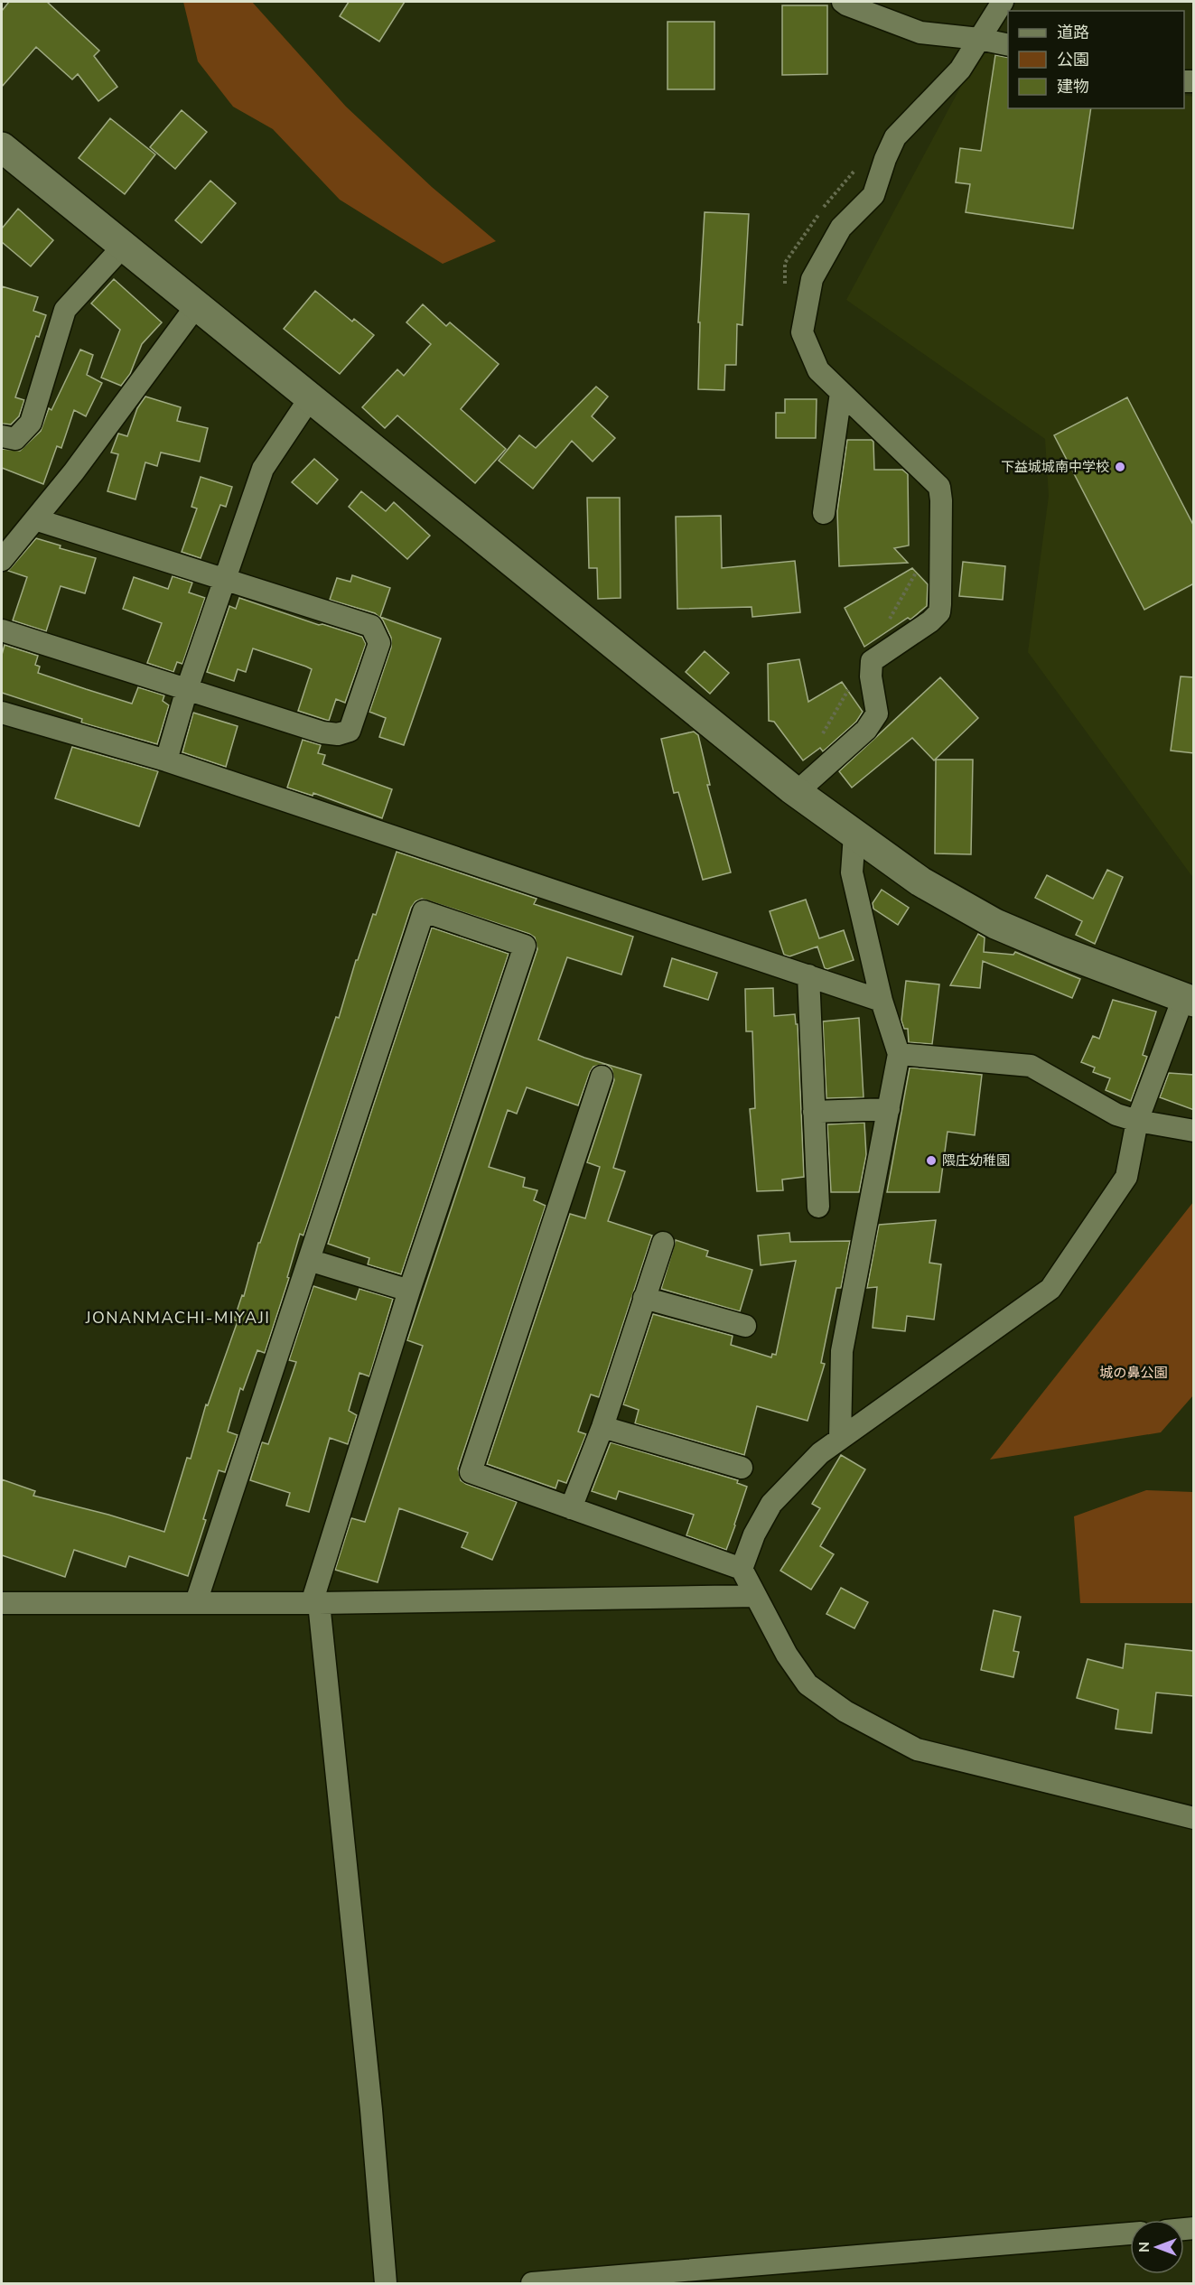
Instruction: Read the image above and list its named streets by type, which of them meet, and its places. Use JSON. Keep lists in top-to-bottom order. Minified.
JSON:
{"districts":["JONANMACHI-MIYAJI"],"parks":["城の鼻公園"],"places":["下益城城南中学校","隈庄幼稚園"],"legend":["道路","公園","建物"],"north":"left"}
